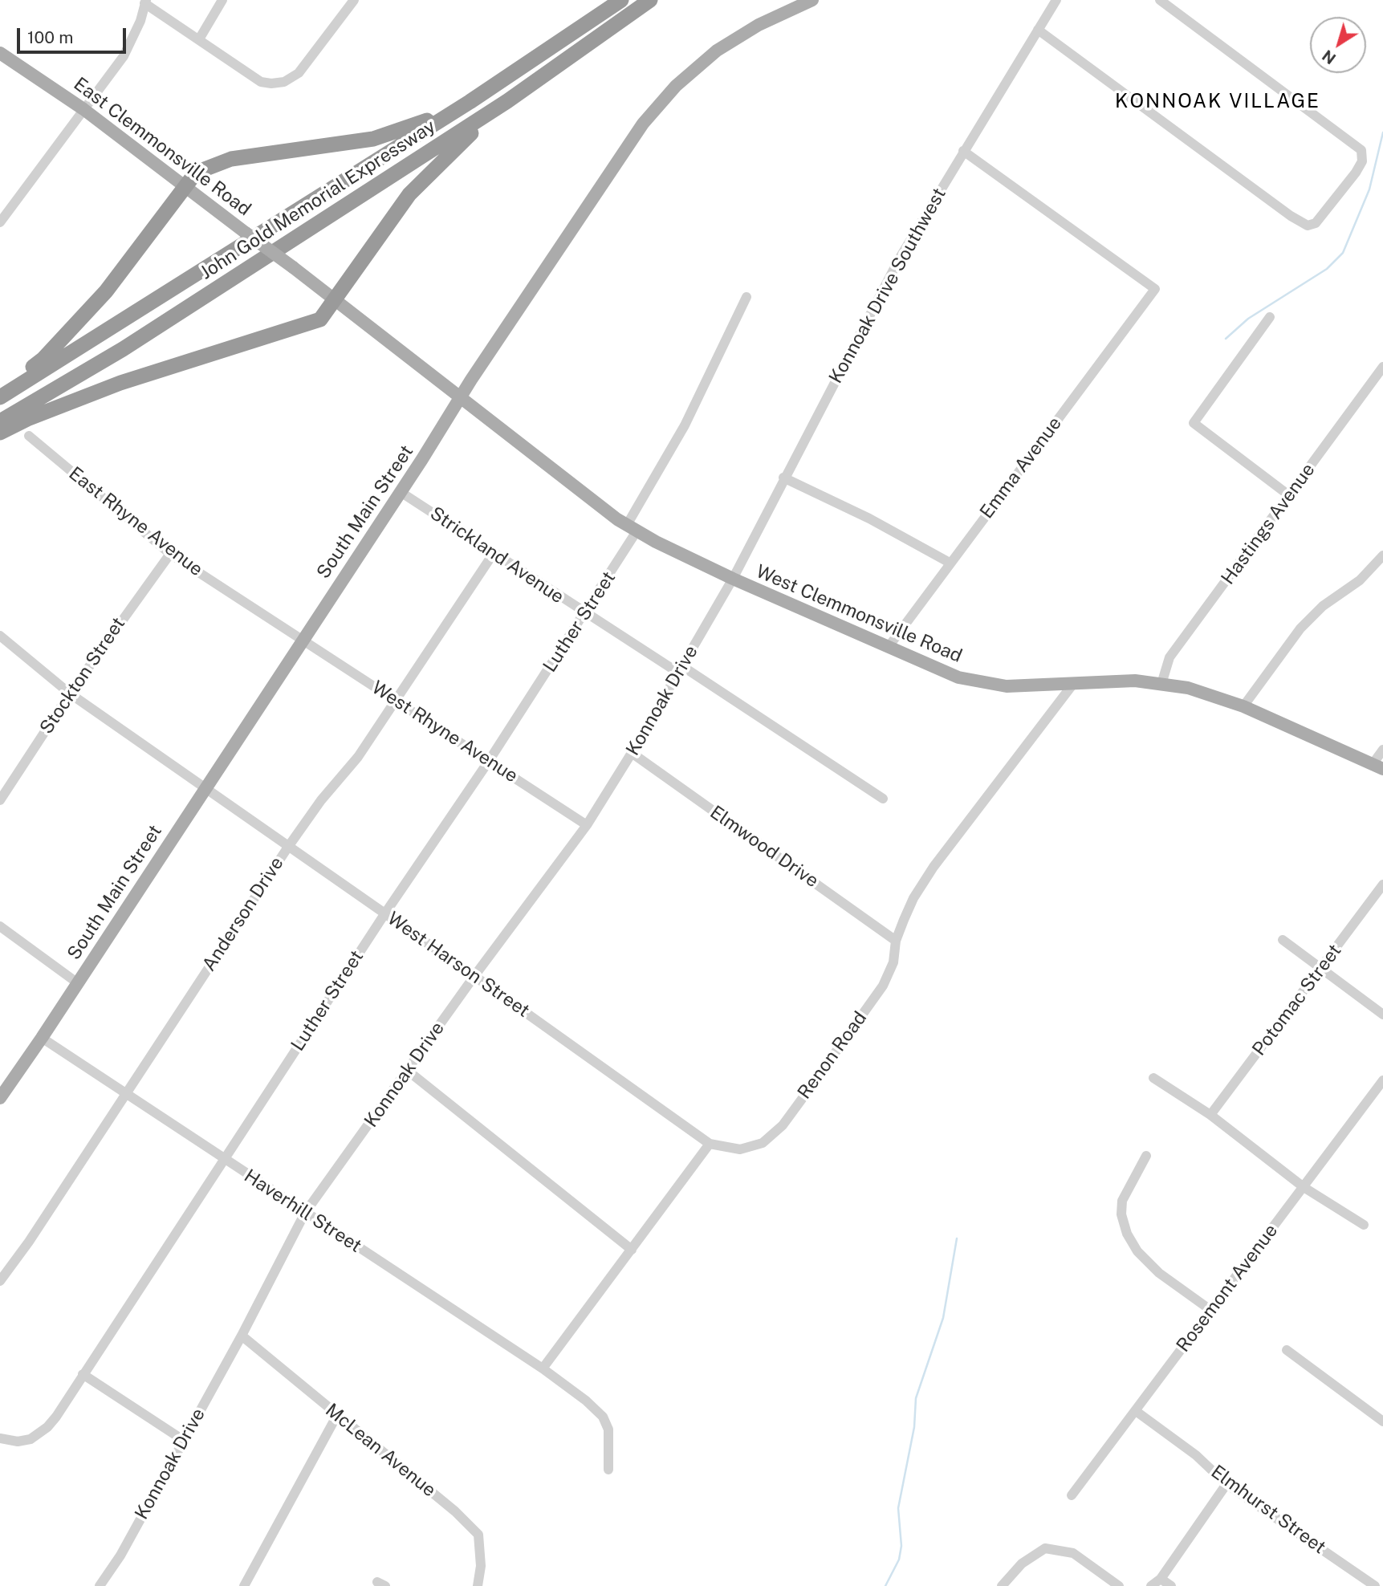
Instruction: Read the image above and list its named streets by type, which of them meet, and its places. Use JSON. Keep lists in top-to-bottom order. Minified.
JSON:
{"streets":{"highway":["John Gold Memorial Expressway"],"main road":["East Clemmonsville Road","South Main Street","West Clemmonsville Road"],"street":["Konnoak Drive Southwest","Emma Avenue","East Rhyne Avenue","Hastings Avenue","Strickland Avenue","Luther Street","Stockton Street","Konnoak Drive","West Rhyne Avenue","Elmwood Drive","Anderson Drive","West Harson Street","Potomac Street","Renon Road","Haverhill Street","Rosemont Avenue","McLean Avenue","Elmhurst Street"]},"crossings":[["East Clemmonsville Road","South Main Street"],["East Clemmonsville Road","West Clemmonsville Road"],["Konnoak Drive Southwest","Emma Avenue"],["Konnoak Drive Southwest","West Clemmonsville Road"],["Konnoak Drive Southwest","Konnoak Drive"],["Emma Avenue","West Clemmonsville Road"],["South Main Street","East Rhyne Avenue"],["South Main Street","Strickland Avenue"],["South Main Street","West Clemmonsville Road"],["South Main Street","West Rhyne Avenue"],["South Main Street","West Harson Street"],["South Main Street","Haverhill Street"],["East Rhyne Avenue","Stockton Street"],["East Rhyne Avenue","West Rhyne Avenue"],["Hastings Avenue","West Clemmonsville Road"],["Strickland Avenue","Luther Street"],["Strickland Avenue","Konnoak Drive"],["Strickland Avenue","Anderson Drive"],["West Clemmonsville Road","Luther Street"],["West Clemmonsville Road","Konnoak Drive"],["West Clemmonsville Road","Renon Road"],["Luther Street","West Rhyne Avenue"],["Luther Street","West Harson Street"],["Luther Street","Haverhill Street"],["Stockton Street","West Harson Street"],["Konnoak Drive","West Rhyne Avenue"],["Konnoak Drive","Elmwood Drive"],["Konnoak Drive","West Harson Street"],["Konnoak Drive","Haverhill Street"],["Konnoak Drive","McLean Avenue"],["West Rhyne Avenue","Anderson Drive"],["Elmwood Drive","Renon Road"],["Anderson Drive","West Harson Street"],["Anderson Drive","Haverhill Street"],["West Harson Street","Renon Road"],["Rosemont Avenue","Elmhurst Street"]],"districts":["KONNOAK VILLAGE"],"scale_bar":"100 m","north":"bottom left"}
